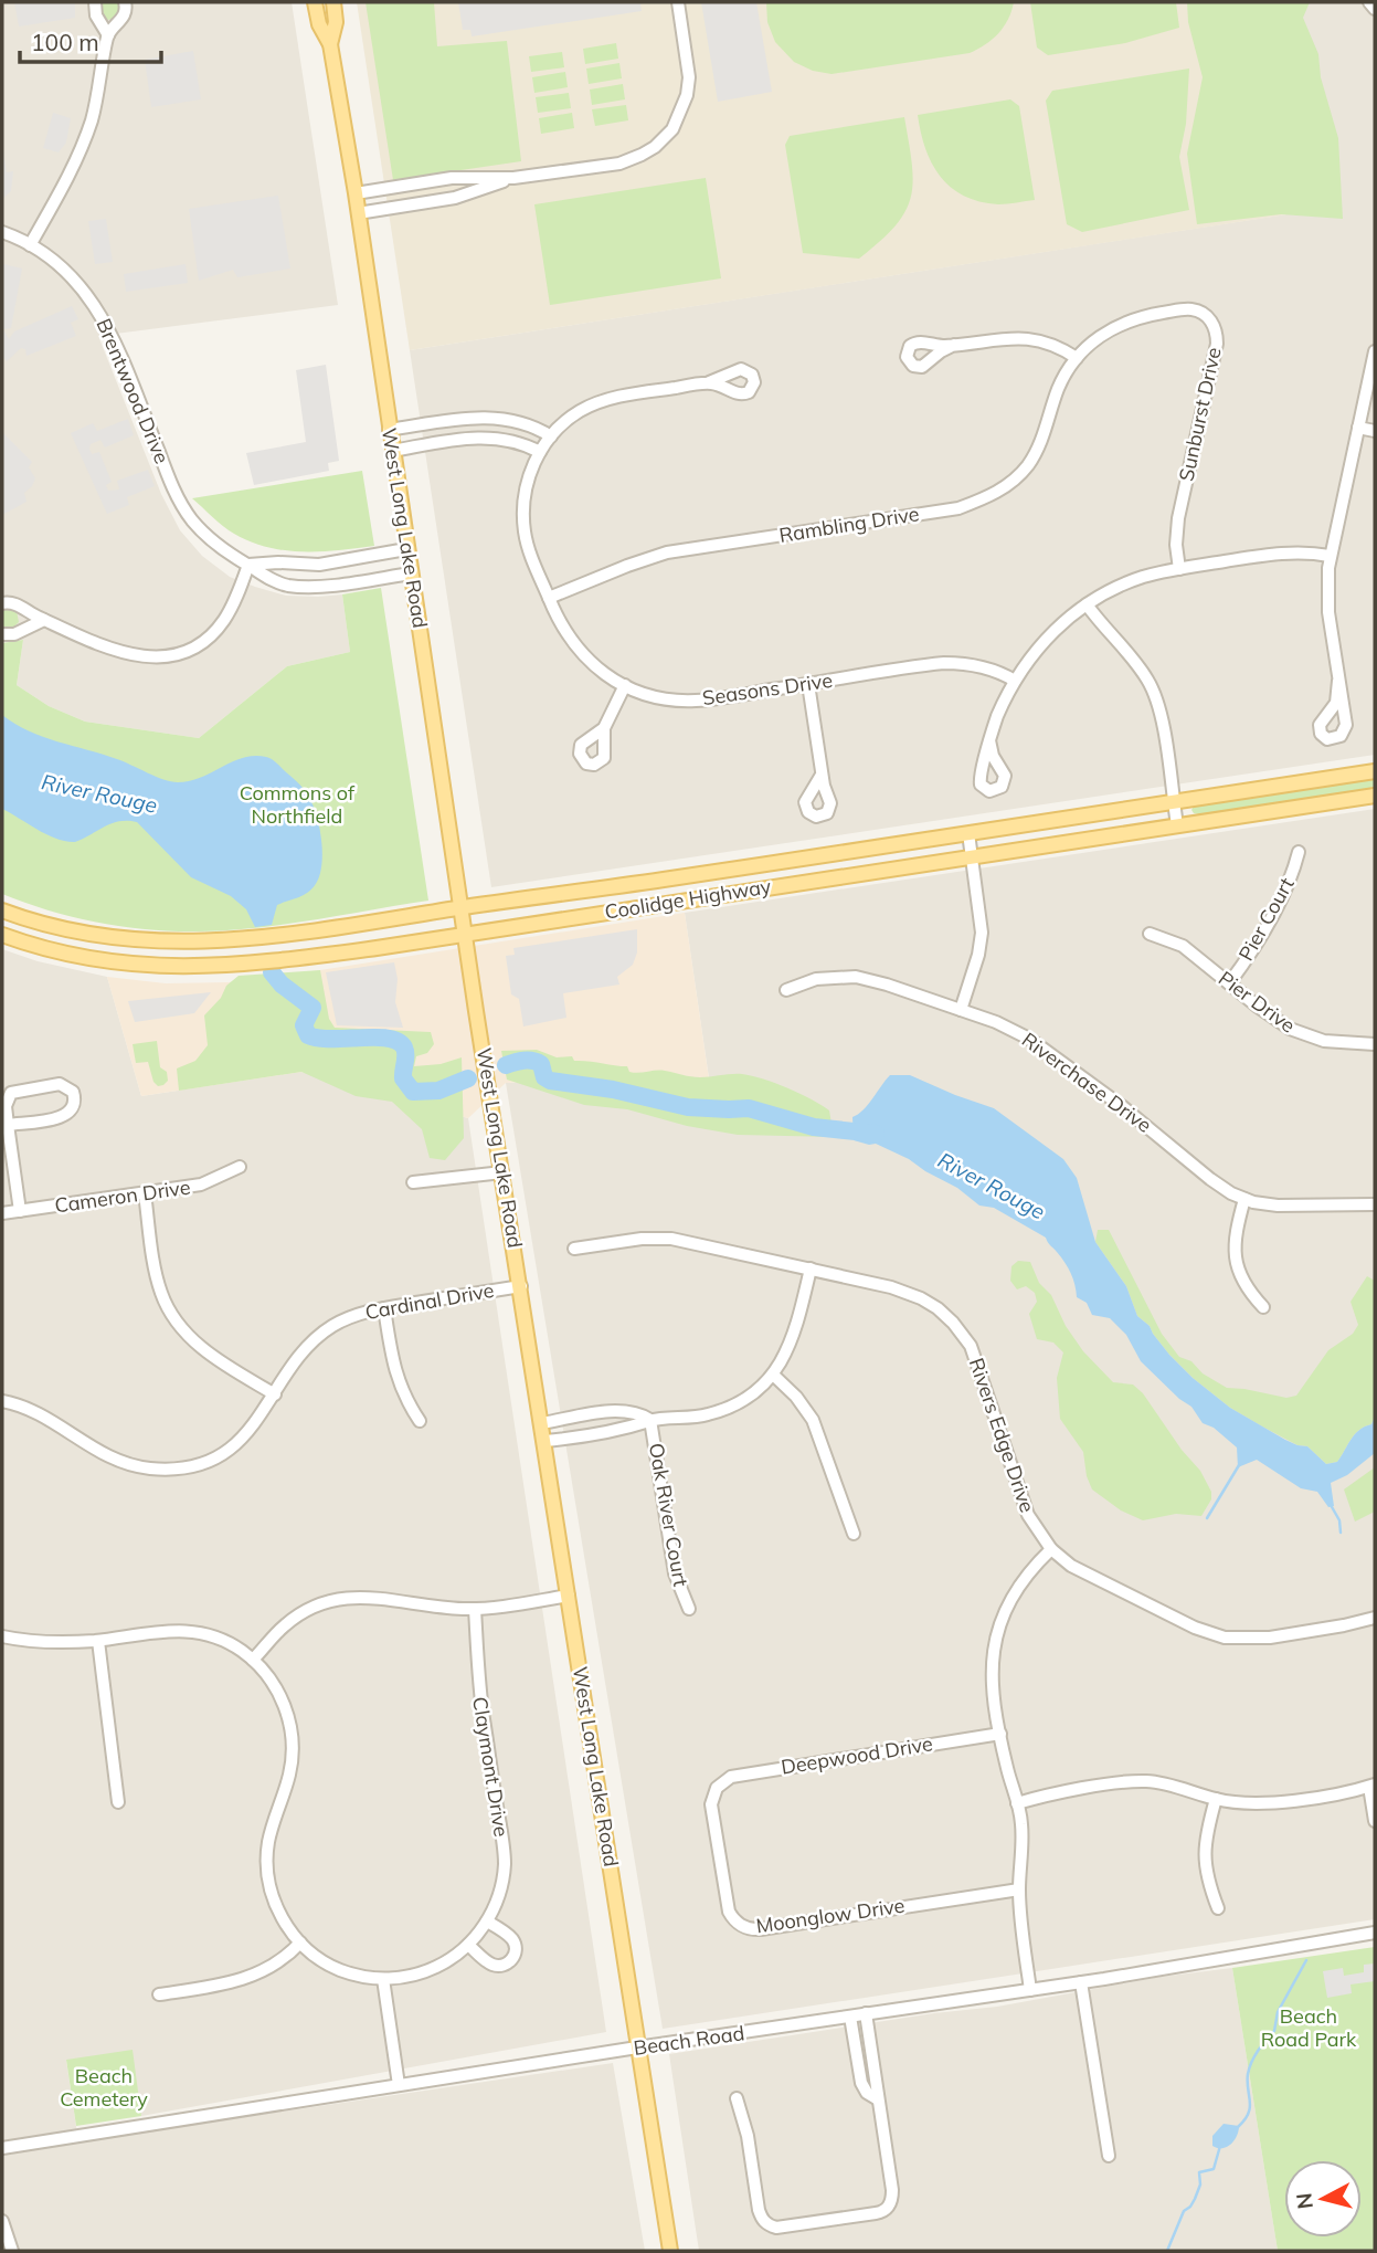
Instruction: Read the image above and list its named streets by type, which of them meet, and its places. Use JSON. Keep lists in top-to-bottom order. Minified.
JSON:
{"streets":{"main road":["West Long Lake Road","Coolidge Highway"],"street":["Brentwood Drive","Sunburst Drive","Rambling Drive","Seasons Drive","Pier Court","Pier Drive","Riverchase Drive","Cameron Drive","Cardinal Drive","Rivers Edge Drive","Oak River Court","Deepwood Drive","Claymont Drive","Moonglow Drive","Beach Road"]},"crossings":[["Brentwood Drive","West Long Lake Road"],["Sunburst Drive","Rambling Drive"],["Rambling Drive","Seasons Drive"],["West Long Lake Road","Coolidge Highway"],["West Long Lake Road","Cardinal Drive"],["West Long Lake Road","Beach Road"],["Pier Court","Pier Drive"],["Deepwood Drive","Moonglow Drive"]],"water":["River Rouge"],"parks":["Commons of Northfield","Beach Road Park","Beach Cemetery"],"scale_bar":"100 m","north":"left"}
